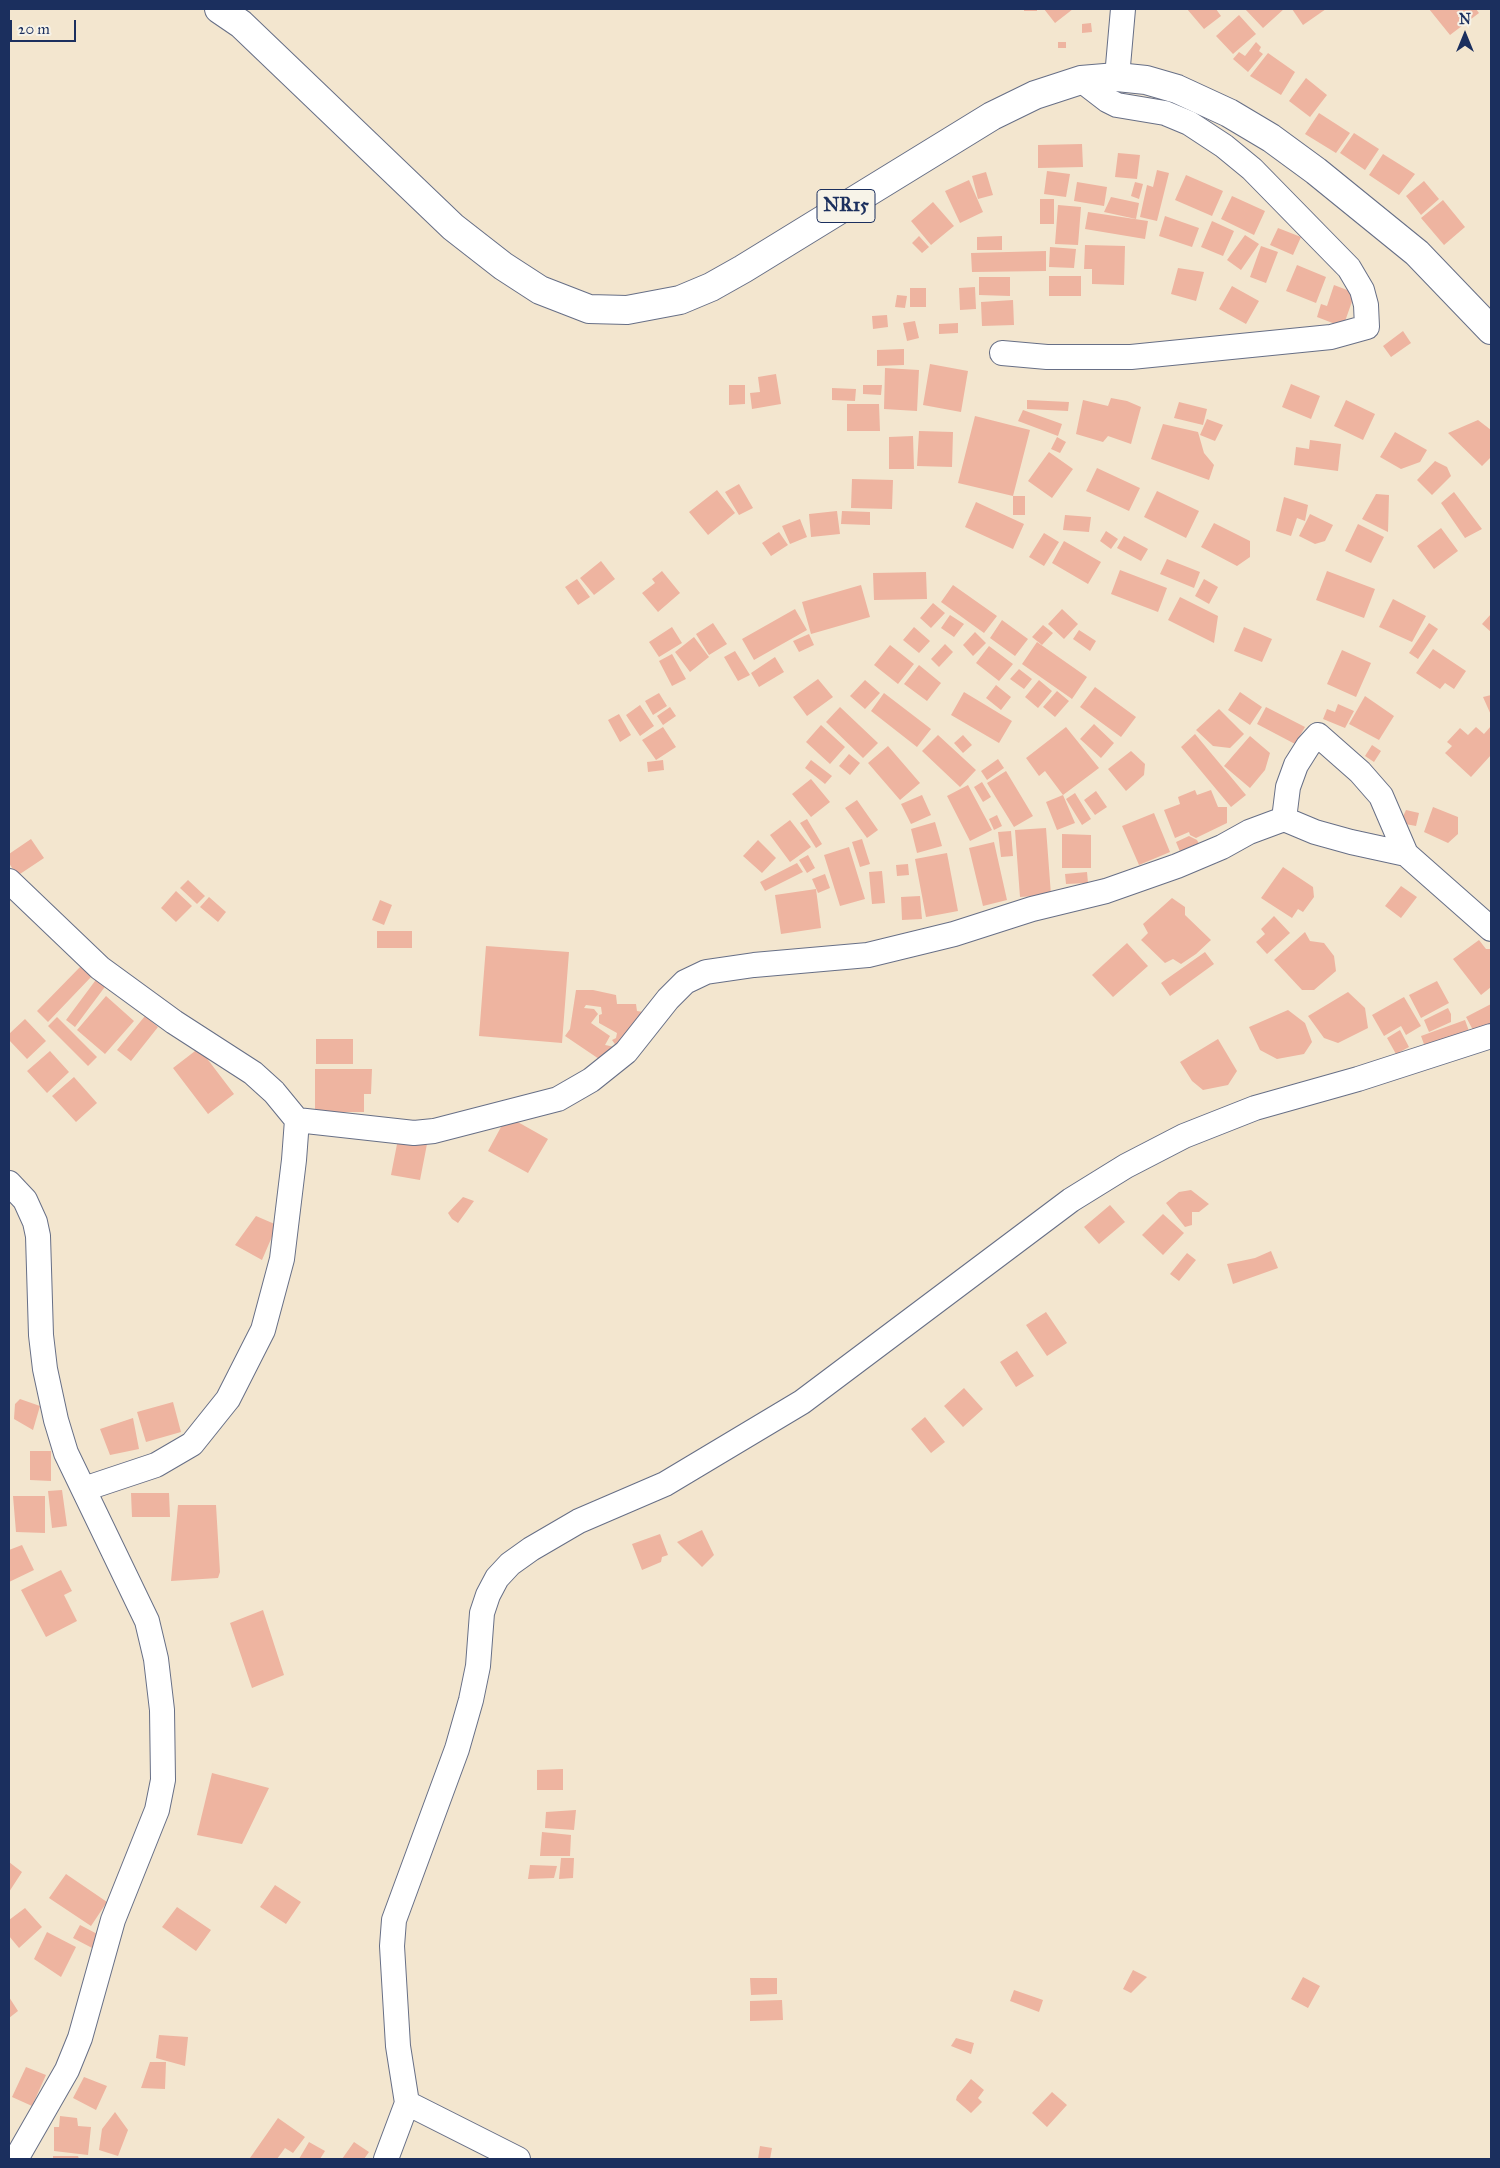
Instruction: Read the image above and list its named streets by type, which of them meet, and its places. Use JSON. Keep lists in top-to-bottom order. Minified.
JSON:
{"streets":{"highway":["NR15"]},"scale_bar":"20 m","north":"top"}
